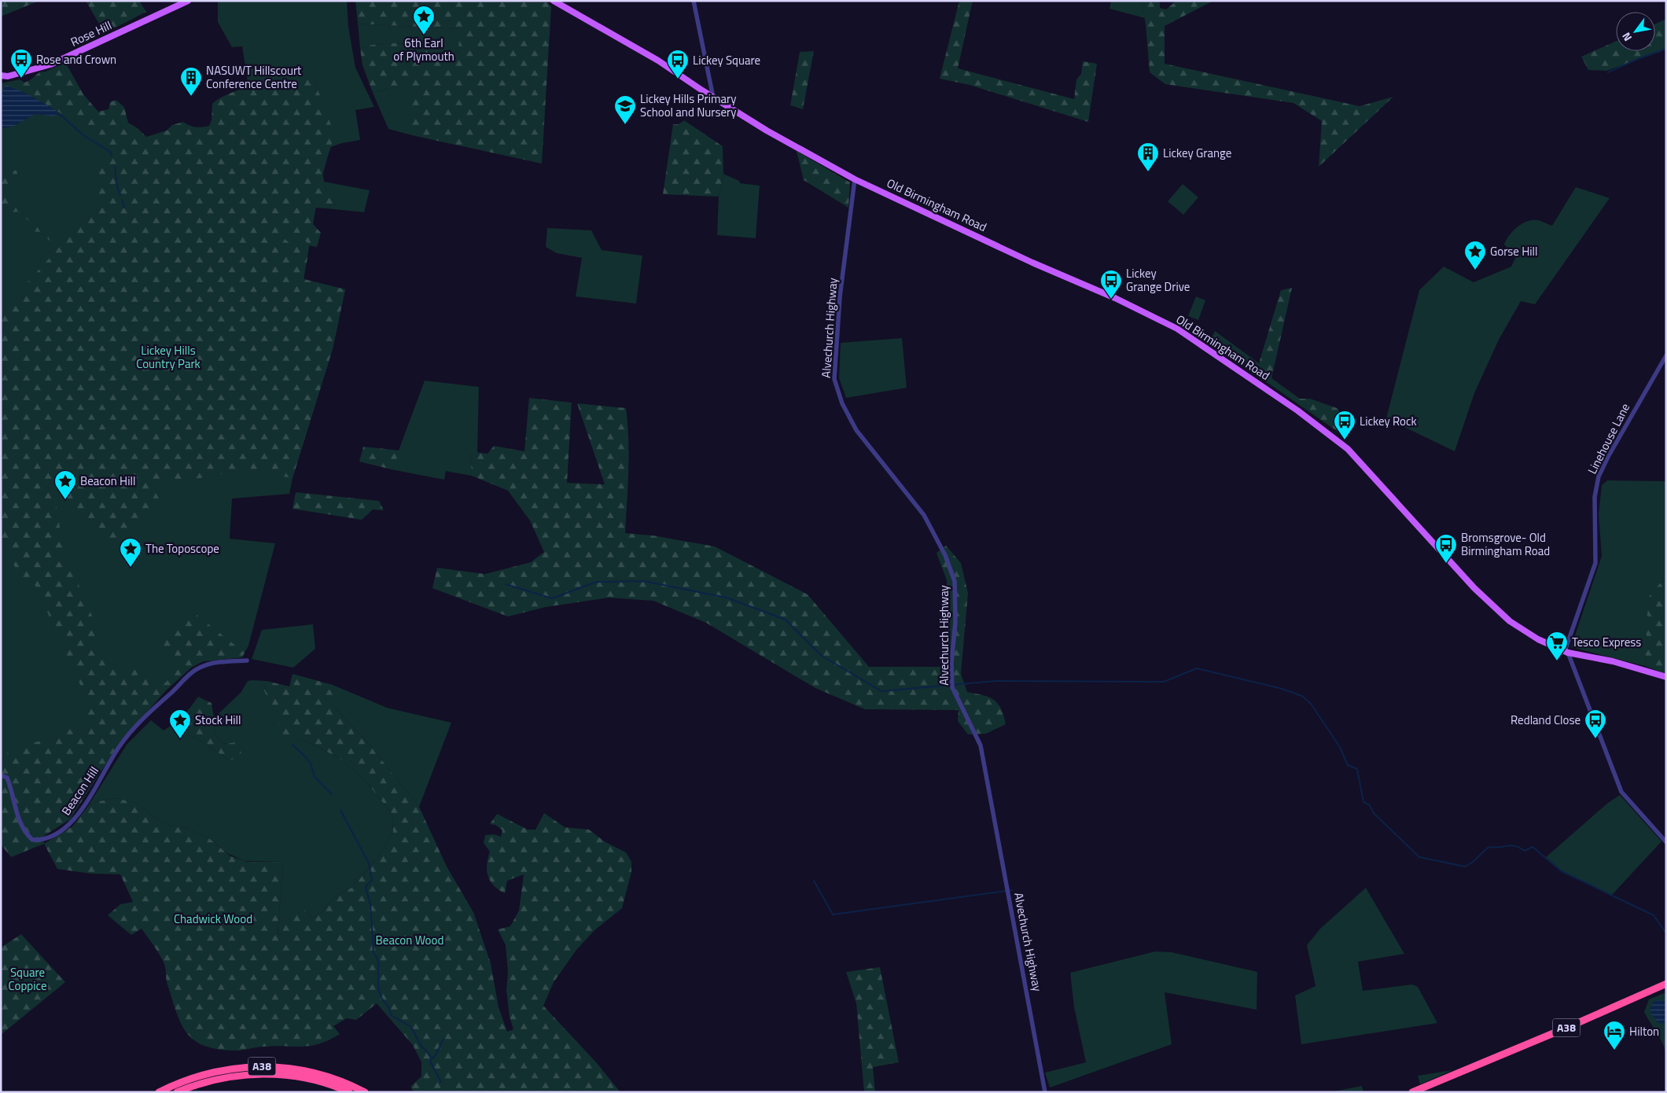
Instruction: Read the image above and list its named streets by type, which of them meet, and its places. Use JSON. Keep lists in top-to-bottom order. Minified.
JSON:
{"streets":{"highway":["A38"],"main road":["Rose Hill","Old Birmingham Road"],"street":["Alvechurch Highway","Linehouse Lane","Beacon Hill"]},"crossings":[["Old Birmingham Road","Alvechurch Highway"],["Old Birmingham Road","Linehouse Lane"]],"parks":["Lickey Hills Country Park","Chadwick Wood","Beacon Wood","Square Coppice"],"places":{"place":["6th Earl of Plymouth","Gorse Hill","Beacon Hill","The Toposcope","Stock Hill"],"bus stop":["Rose and Crown","Lickey Square","Lickey Grange Drive","Lickey Rock","Bromsgrove- Old Birmingham Road","Redland Close"],"building":["NASUWT Hillscourt Conference Centre","Lickey Grange"],"school or university":["Lickey Hills Primary School and Nursery"],"supermarket":["Tesco Express"],"hotel":["Hilton"]},"north":"bottom left"}
